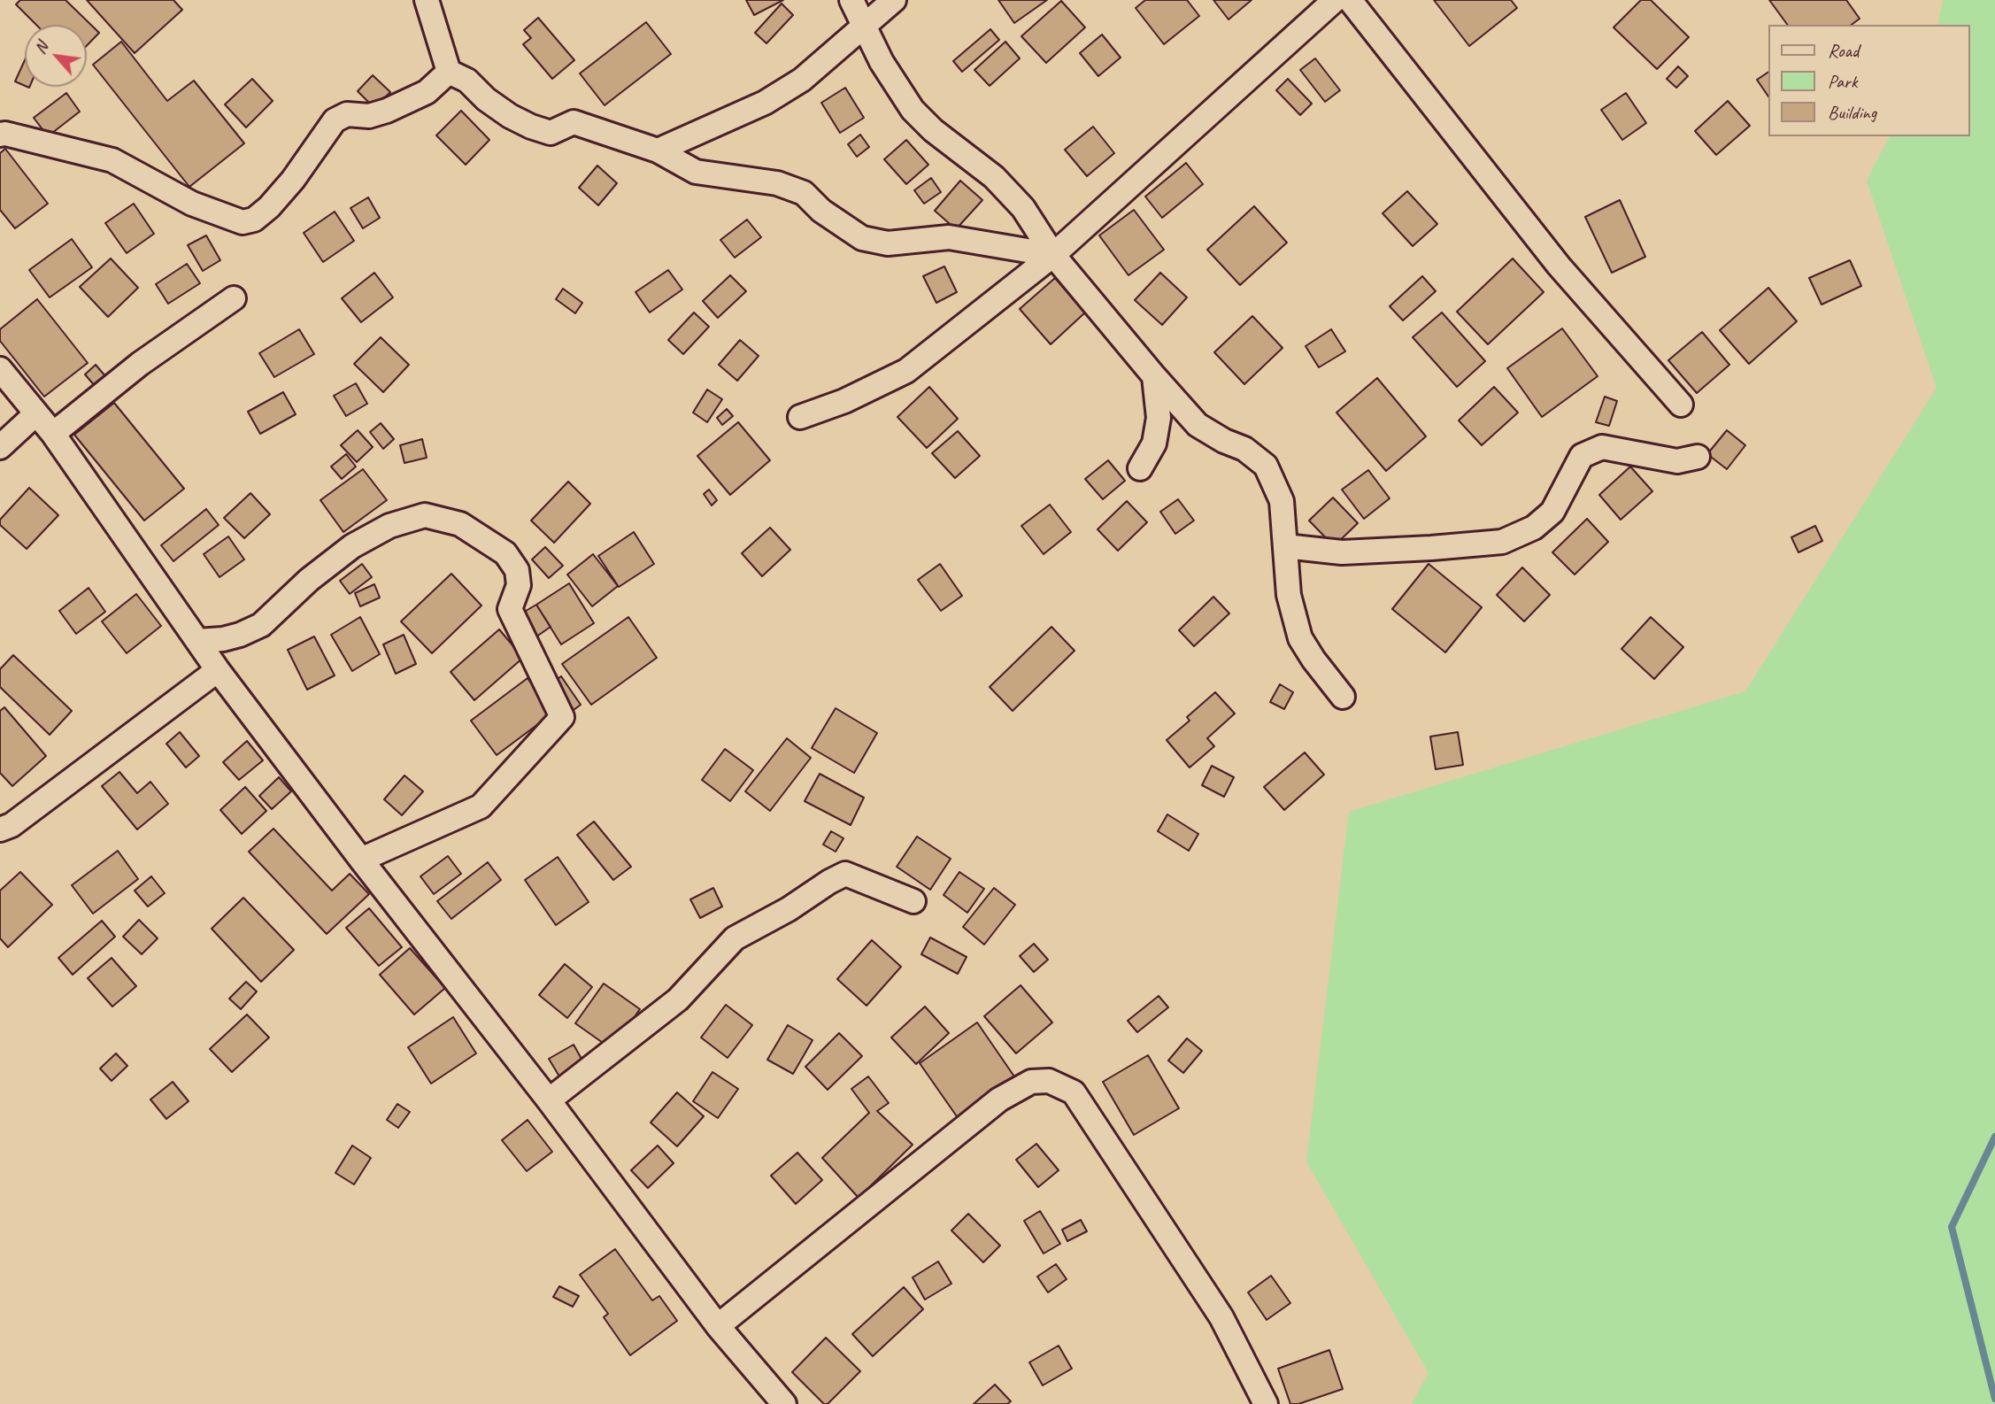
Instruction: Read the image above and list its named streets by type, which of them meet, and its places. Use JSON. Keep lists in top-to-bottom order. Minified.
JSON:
{"legend":["Road","Park","Building"],"north":"top left"}
